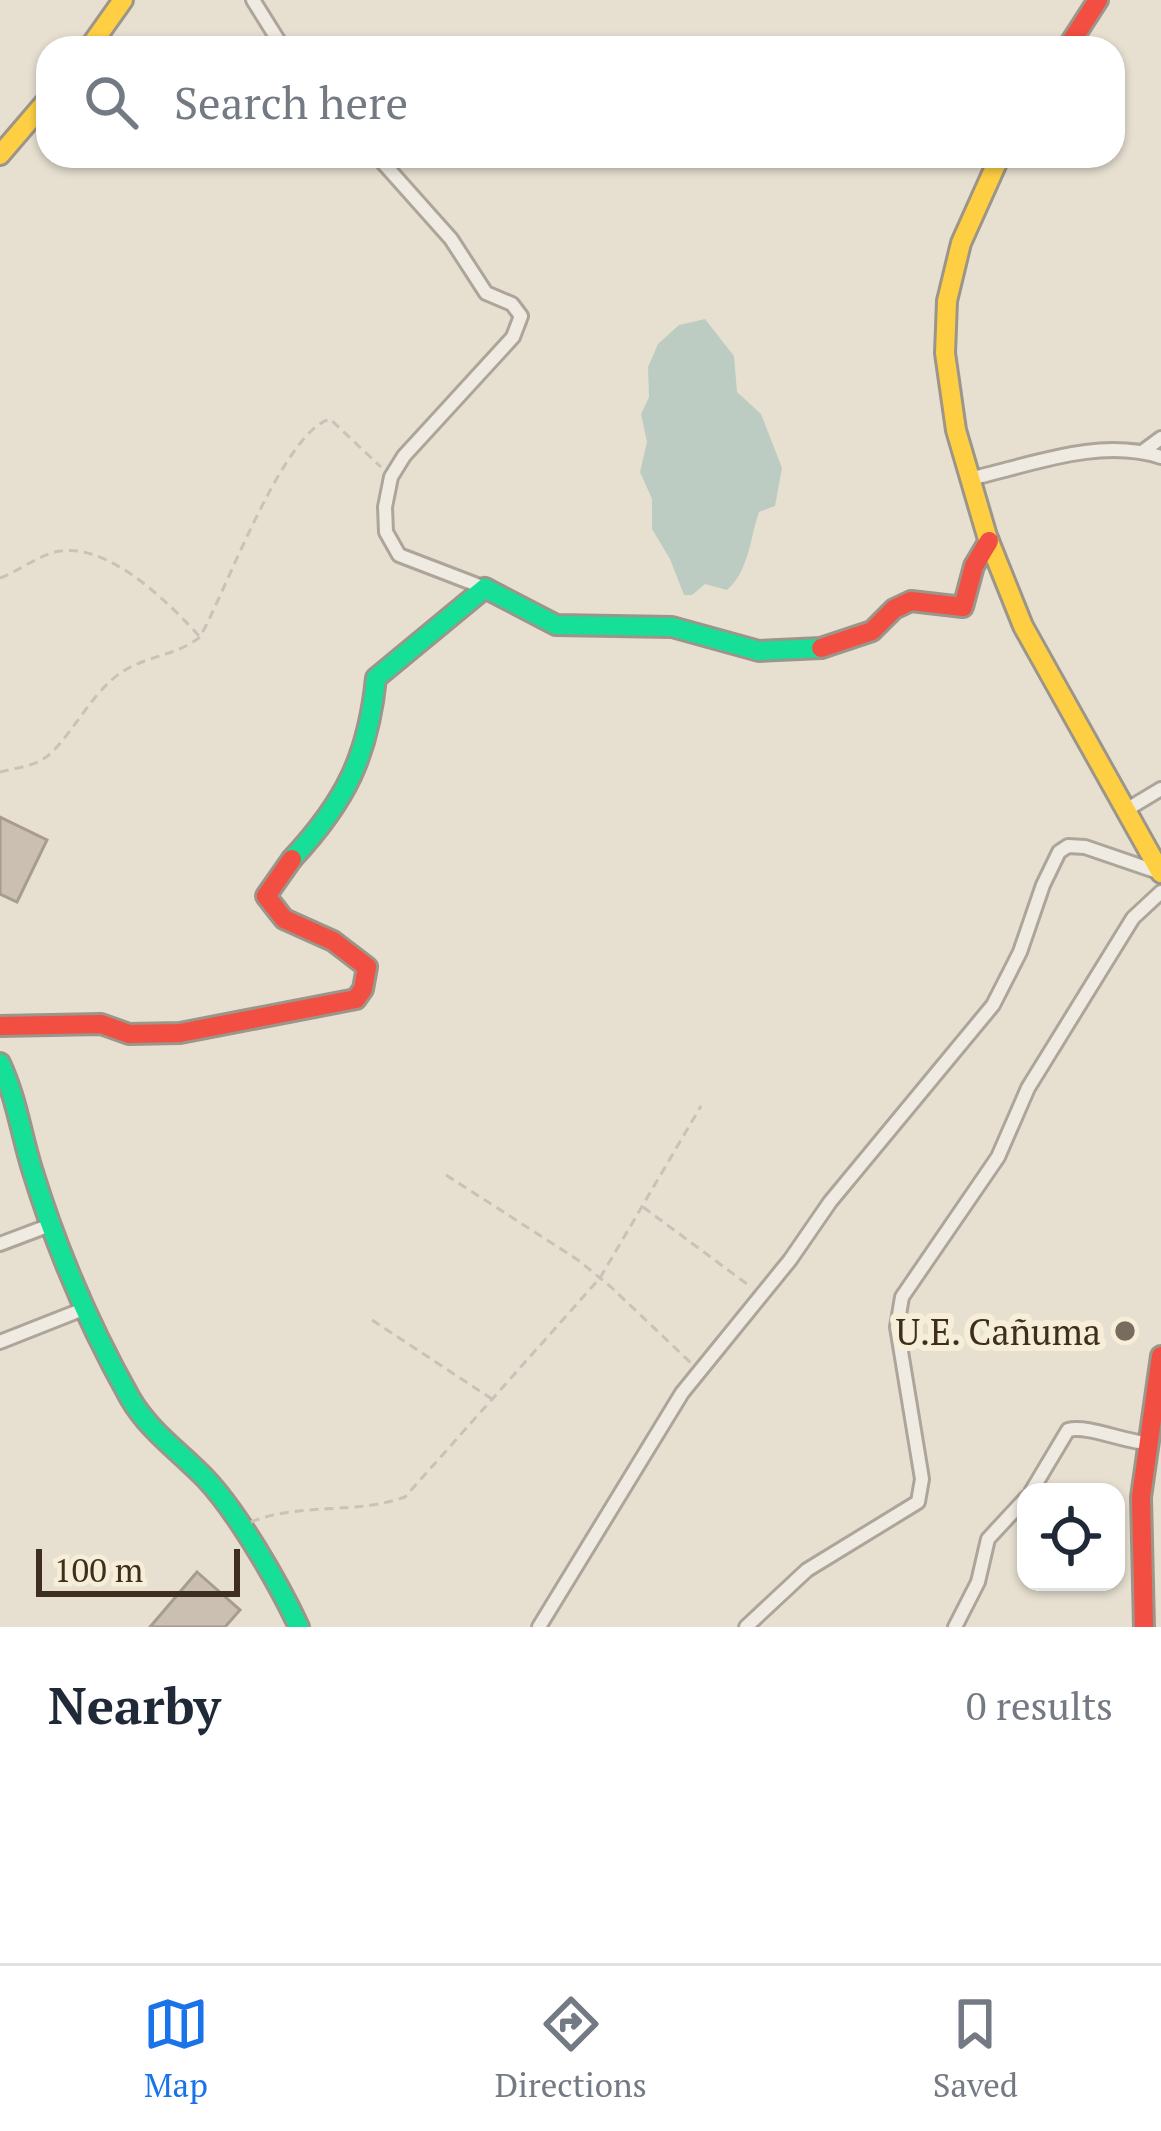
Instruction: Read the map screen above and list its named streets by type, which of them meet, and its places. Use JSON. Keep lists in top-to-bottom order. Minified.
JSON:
{"places":["U.E. Cañuma"],"scale_bar":"100 m","page":{"search":"Search here","scale":"100 m","heading":["Nearby","0 results"],"nav":["Map","Directions","Saved"]}}
